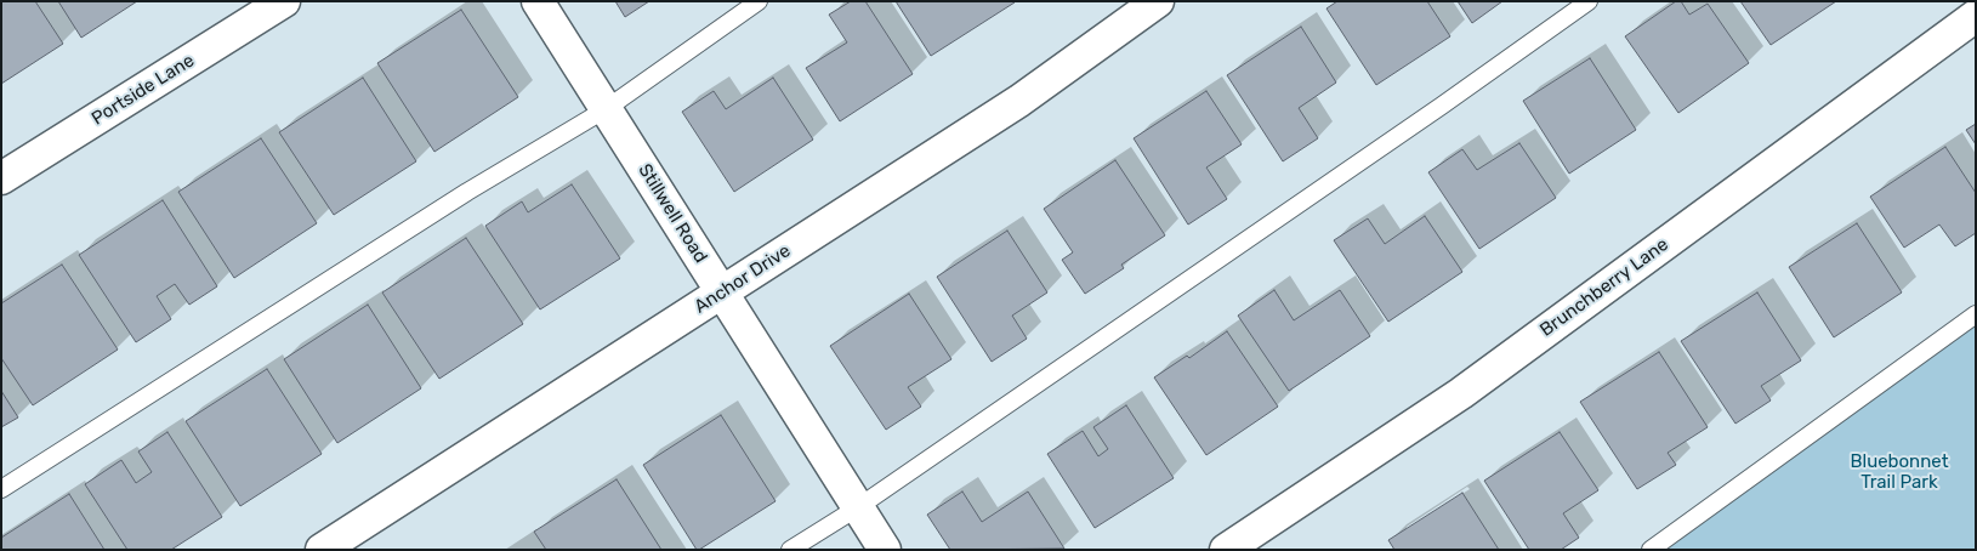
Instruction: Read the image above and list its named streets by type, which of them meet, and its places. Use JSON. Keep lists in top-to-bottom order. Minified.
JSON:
{"streets":{"street":["Portside Lane","Stillwell Road","Anchor Drive","Brunchberry Lane"]},"crossings":[["Stillwell Road","Anchor Drive"]],"parks":["Bluebonnet Trail Park"]}
